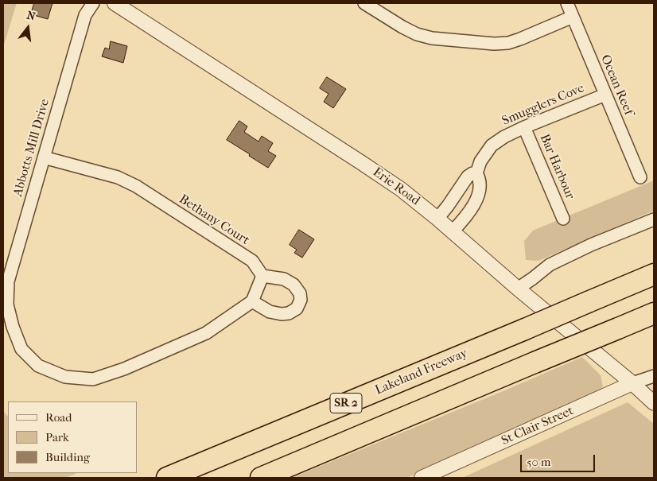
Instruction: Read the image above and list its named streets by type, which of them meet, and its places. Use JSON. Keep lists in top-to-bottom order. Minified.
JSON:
{"streets":{"highway":["Lakeland Freeway","SR 2"],"street":["Ocean Reef","Smugglers Cove","Abbotts Mill Drive","Bar Harbour","Erie Road","Bethany Court","St Clair Street"]},"crossings":[["Ocean Reef","Smugglers Cove"],["Smugglers Cove","Bar Harbour"],["Smugglers Cove","Erie Road"],["Abbotts Mill Drive","Bethany Court"],["Erie Road","St Clair Street"]],"legend":["Road","Park","Building"],"scale_bar":"50 m","north":"top"}
